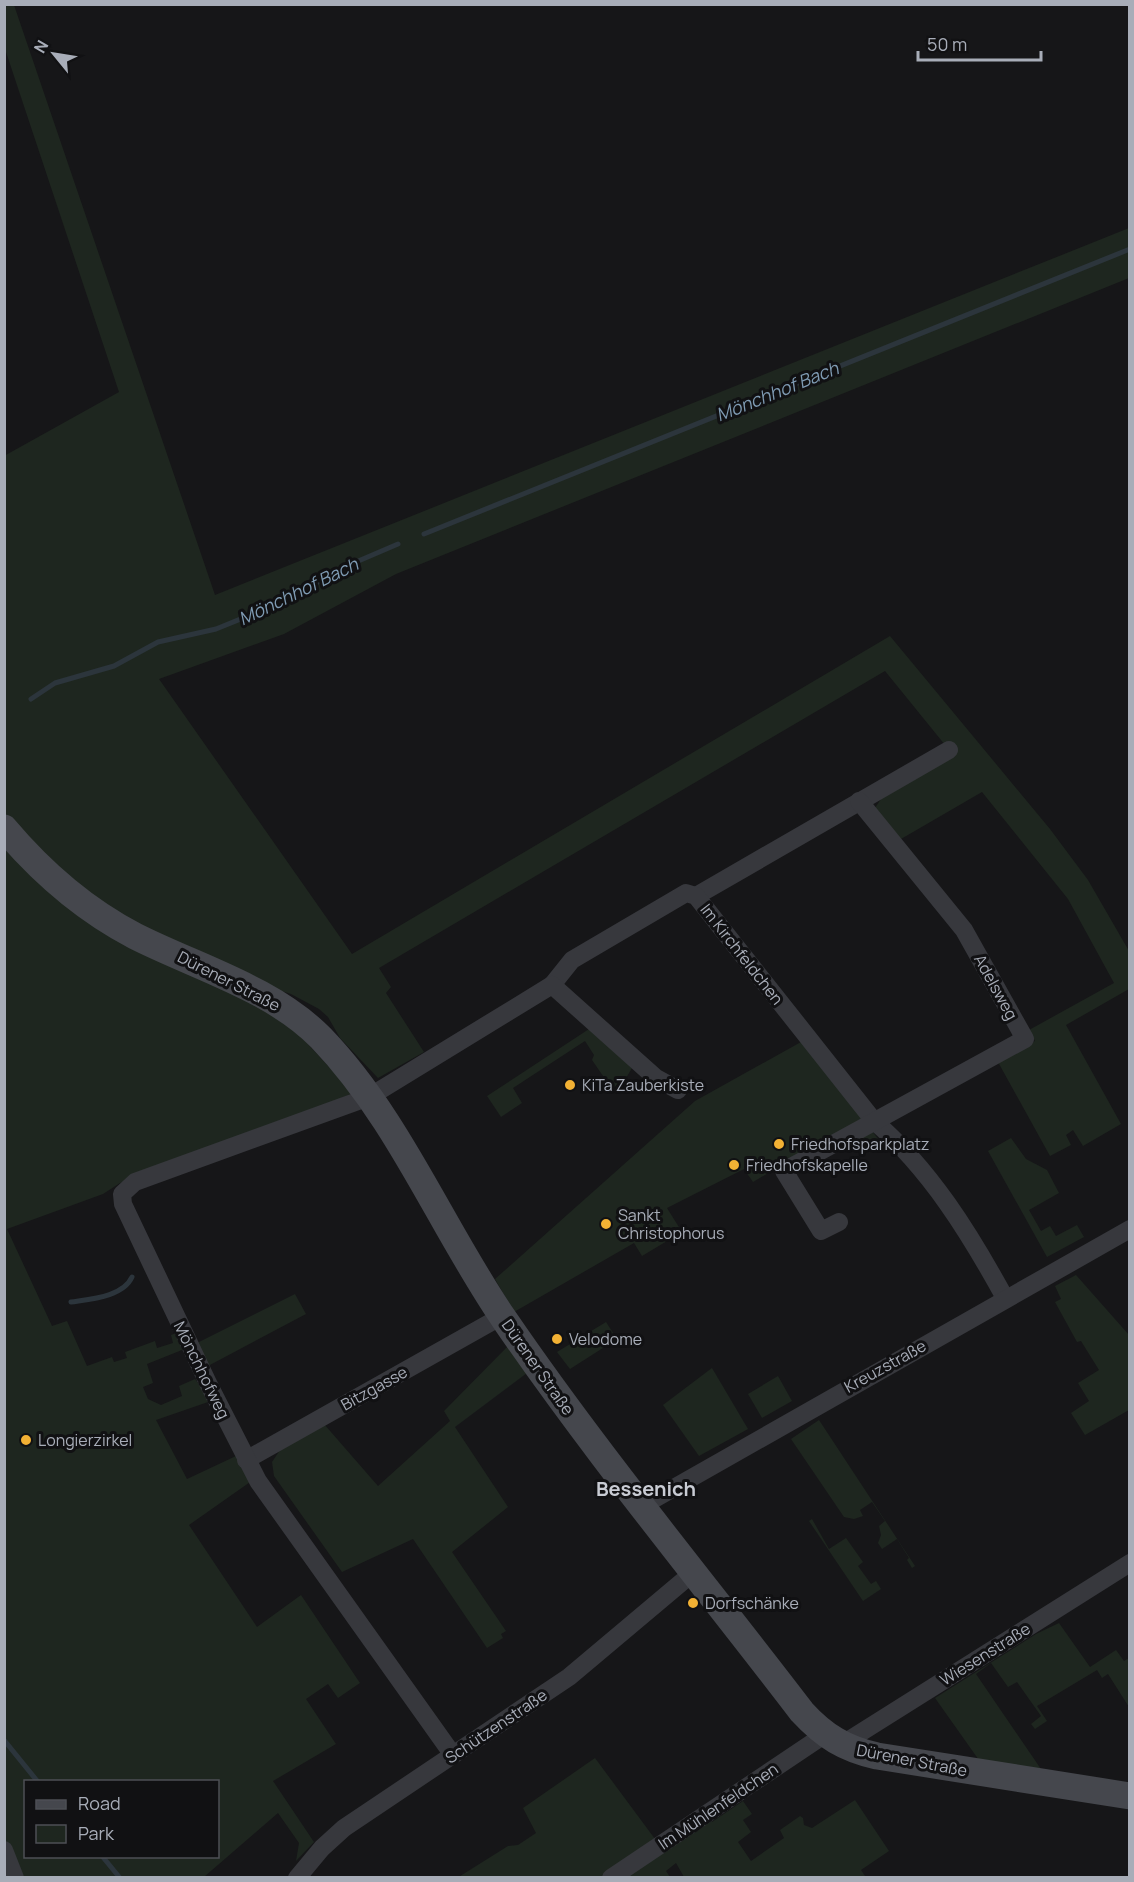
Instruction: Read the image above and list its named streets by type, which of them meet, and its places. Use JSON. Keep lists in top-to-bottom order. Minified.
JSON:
{"streets":{"street":["Im Kirchfeldchen","Dürener Straße","Adelsweg","Kreuzstraße","Mönchhofweg","Bitzgasse","Wiesenstraße","Schützenstraße","Im Mühlenfeldchen"]},"crossings":[["Im Kirchfeldchen","Dürener Straße"],["Im Kirchfeldchen","Adelsweg"],["Im Kirchfeldchen","Kreuzstraße"],["Im Kirchfeldchen","Mönchhofweg"],["Dürener Straße","Kreuzstraße"],["Dürener Straße","Mönchhofweg"],["Dürener Straße","Bitzgasse"],["Dürener Straße","Wiesenstraße"],["Dürener Straße","Schützenstraße"],["Dürener Straße","Im Mühlenfeldchen"],["Mönchhofweg","Bitzgasse"],["Mönchhofweg","Schützenstraße"],["Wiesenstraße","Im Mühlenfeldchen"]],"districts":["Bessenich"],"water":["Mönchhof Bach"],"places":["KiTa Zauberkiste","Friedhofsparkplatz","Friedhofskapelle","Sankt Christophorus","Velodome","Longierzirkel","Dorfschänke"],"legend":["Road","Park"],"scale_bar":"50 m","north":"top left"}
